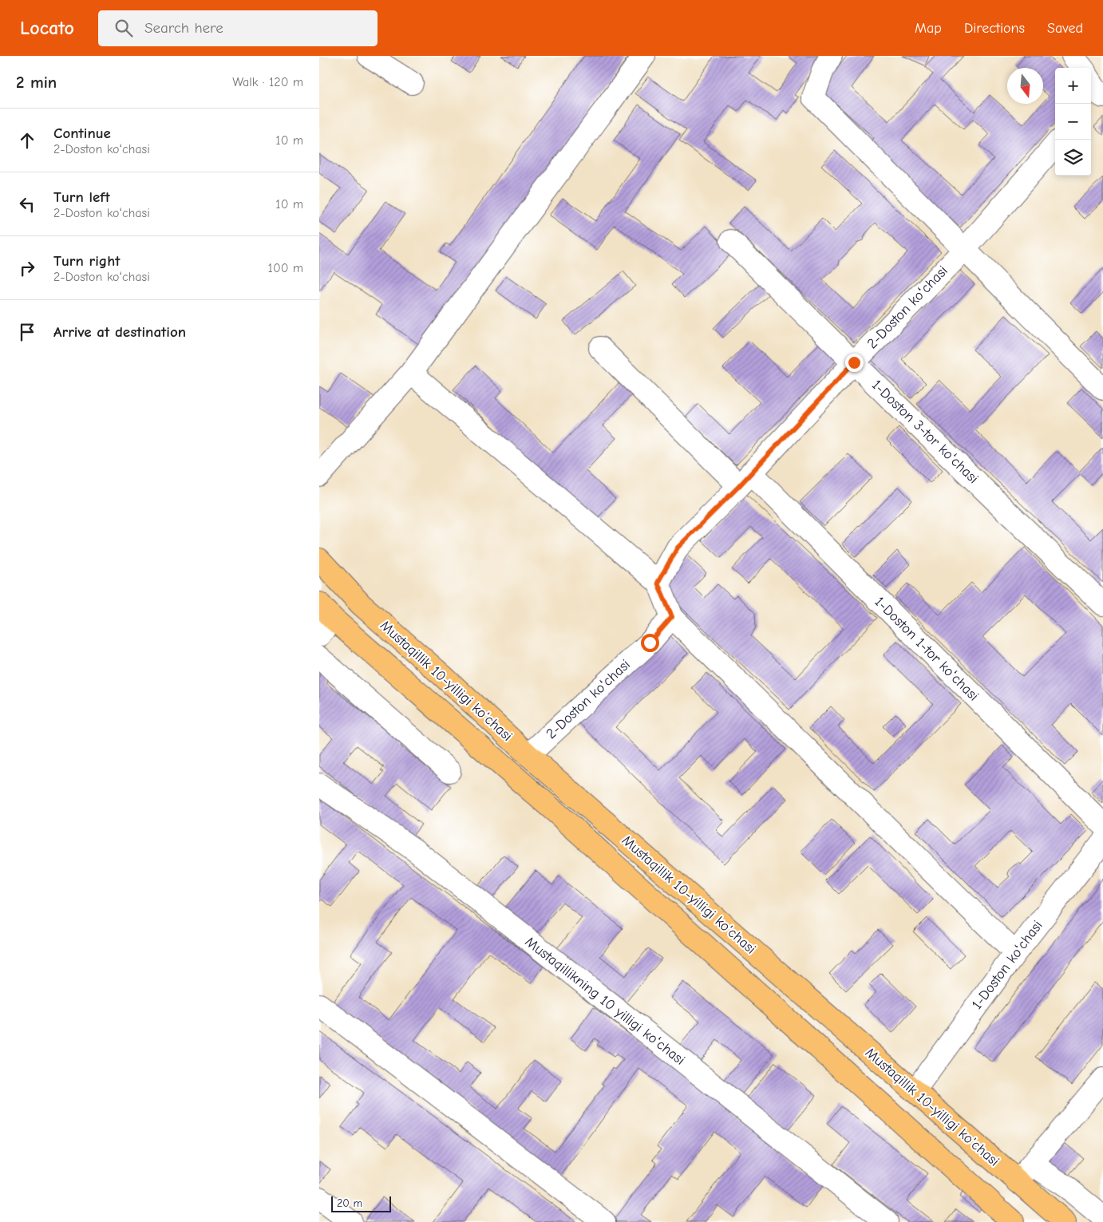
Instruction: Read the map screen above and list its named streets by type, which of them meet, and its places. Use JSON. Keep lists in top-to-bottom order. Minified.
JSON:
{"streets":{"main road":["Mustaqillik 10-yilligi ko'chasi"],"street":["2-Doston koʻchasi","1-Doston 3-tor koʻchasi","1-Doston 1-tor koʻchasi","1-Doston koʻchasi","Mustaqillikning 10 yilligi koʻchasi"]},"crossings":[["2-Doston koʻchasi","1-Doston 3-tor koʻchasi"],["2-Doston koʻchasi","1-Doston 1-tor koʻchasi"],["2-Doston koʻchasi","Mustaqillik 10-yilligi ko'chasi"],["Mustaqillik 10-yilligi ko'chasi","1-Doston koʻchasi"]],"scale_bar":"20 m","north":"bottom","page":{"header":"Locato","search":"Search here","nav":["Map","Directions","Saved"],"heading":["2 min","Walk · 120 m"],"map_buttons":["+","−"],"list":[["Continue","2-Doston koʻchasi","10 m"],["Turn left","2-Doston koʻchasi","10 m"],["Turn right","2-Doston koʻchasi","100 m"],"Arrive at destination"],"scale":"20 m"}}
